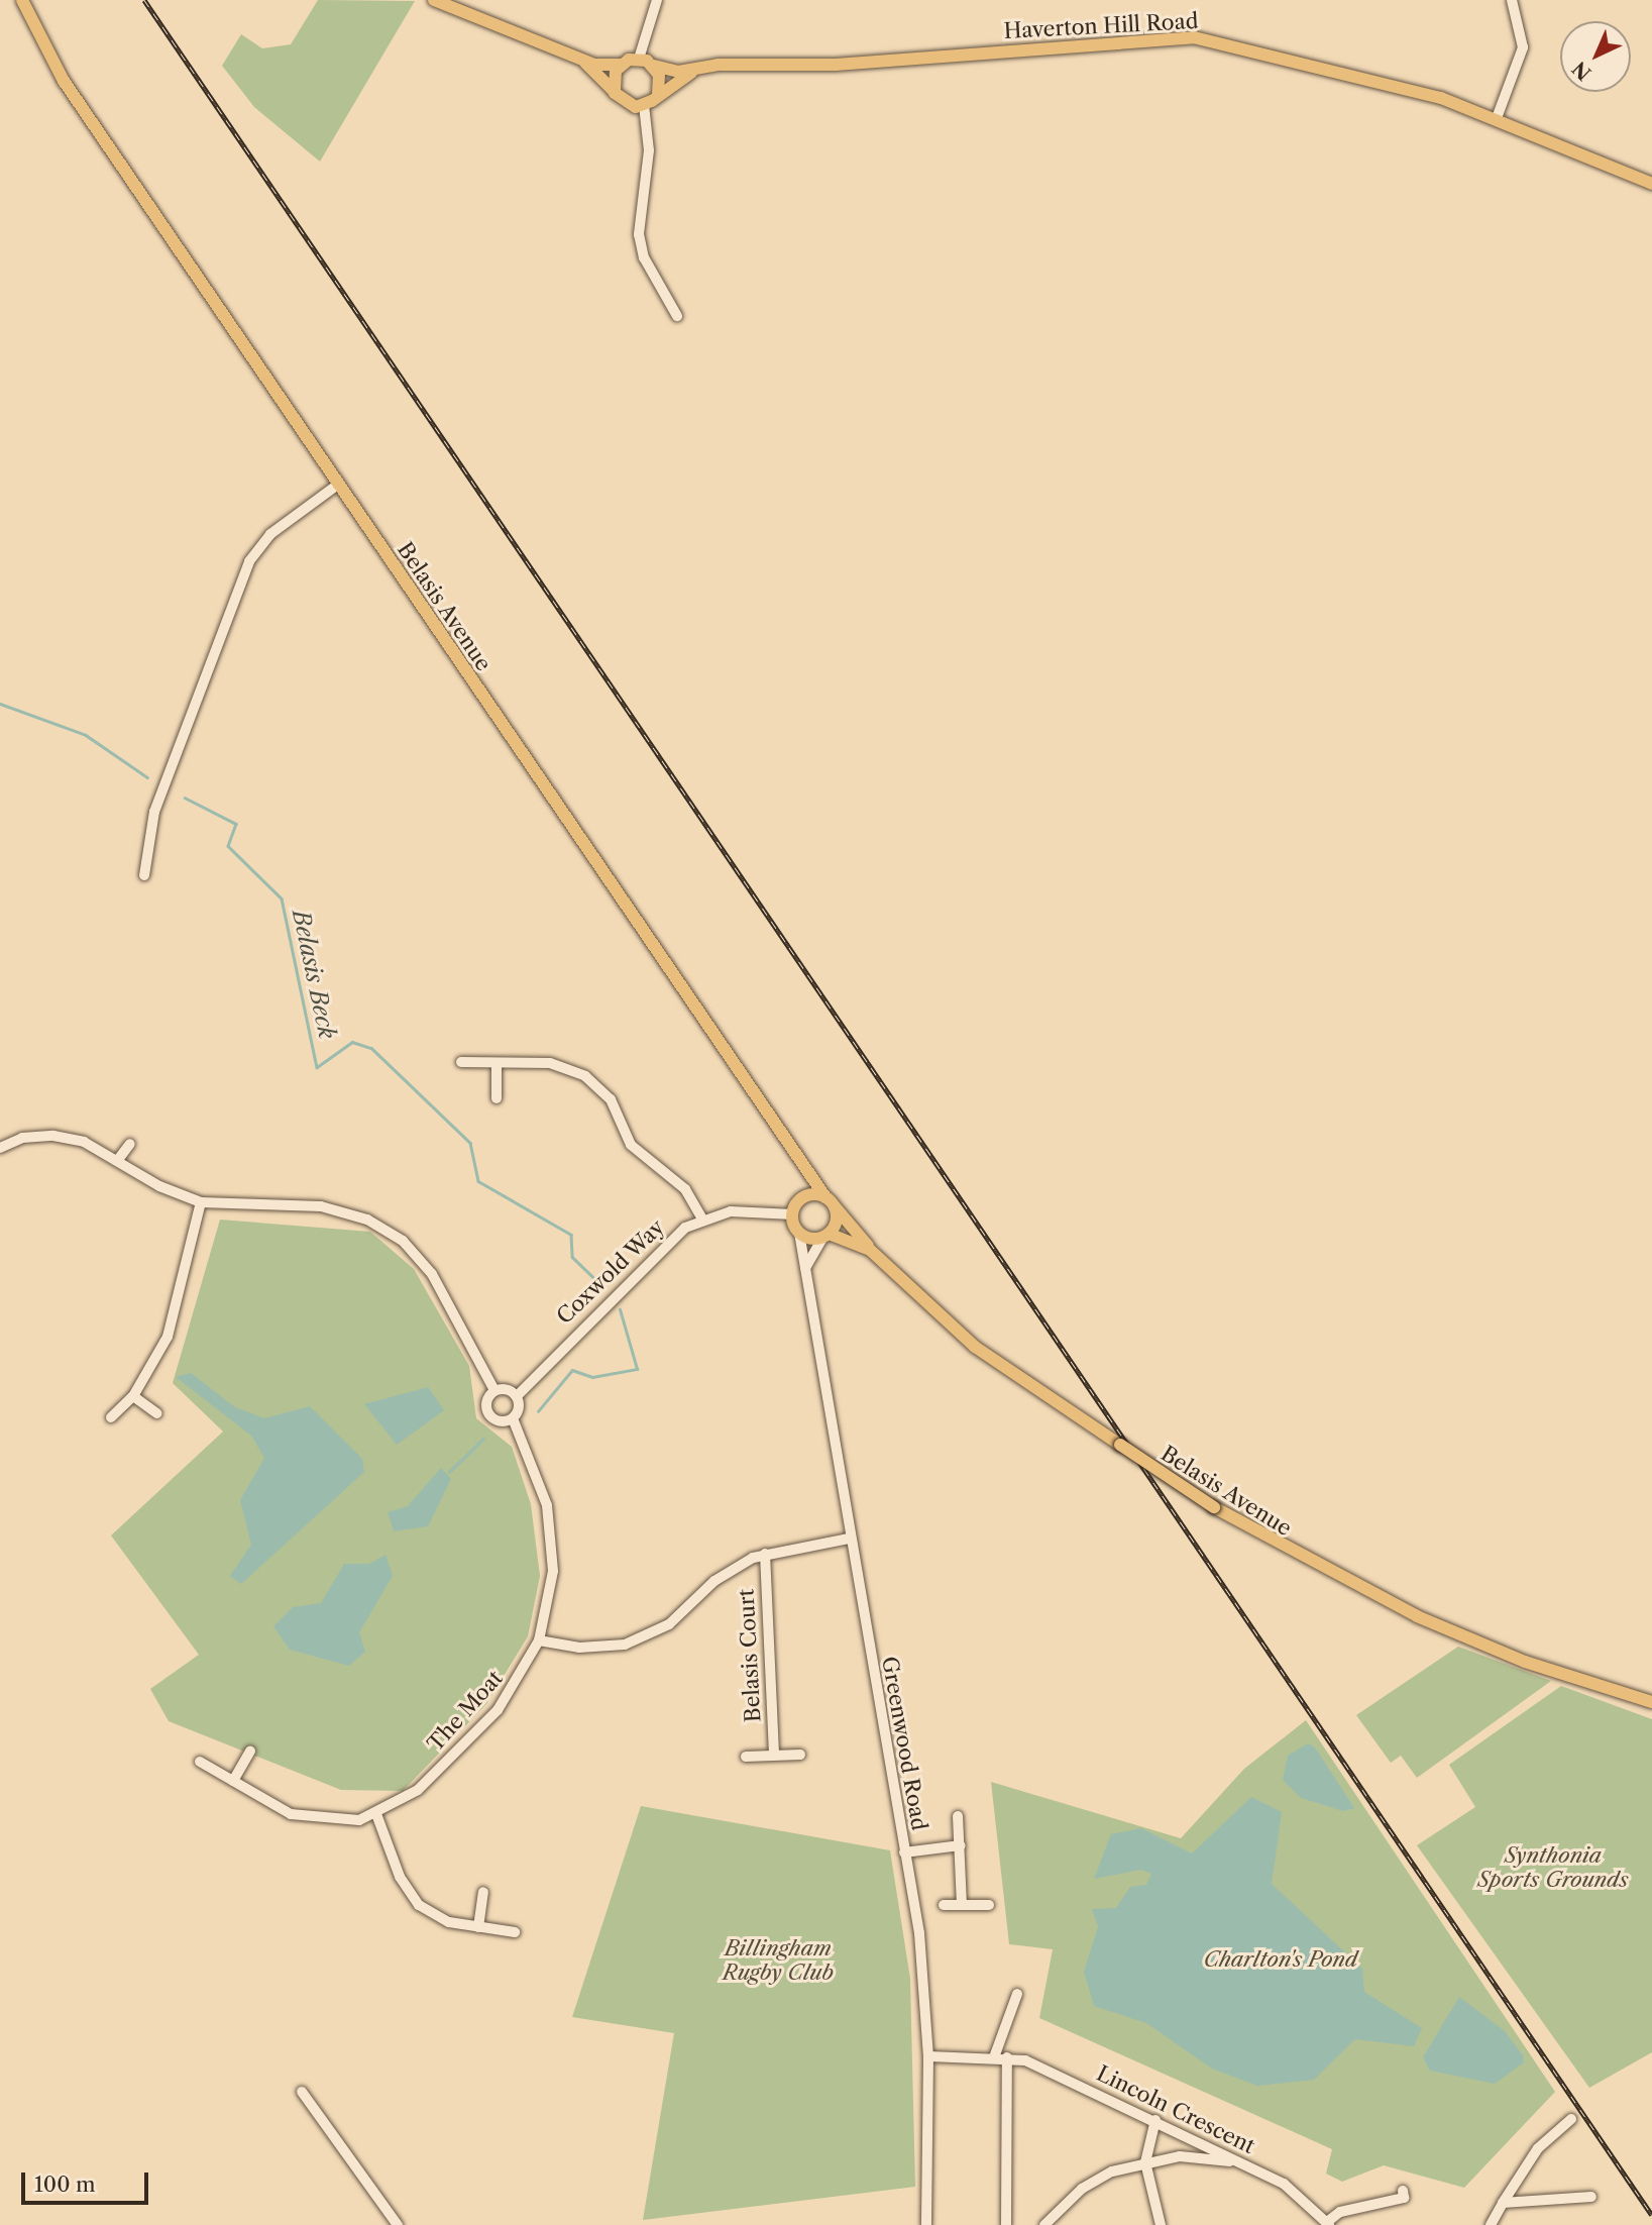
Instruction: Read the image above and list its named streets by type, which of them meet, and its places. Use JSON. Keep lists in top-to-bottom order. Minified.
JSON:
{"streets":{"main road":["Haverton Hill Road","Belasis Avenue"],"street":["Coxwold Way","Belasis Court","The Moat","Greenwood Road","Lincoln Crescent"]},"crossings":[["Belasis Avenue","Coxwold Way"],["Belasis Avenue","Greenwood Road"],["Greenwood Road","Lincoln Crescent"]],"water":["Belasis Beck"],"parks":["Synthonia Sports Grounds","Billingham Rugby Club","Charlton's Pond"],"scale_bar":"100 m","north":"bottom left"}
